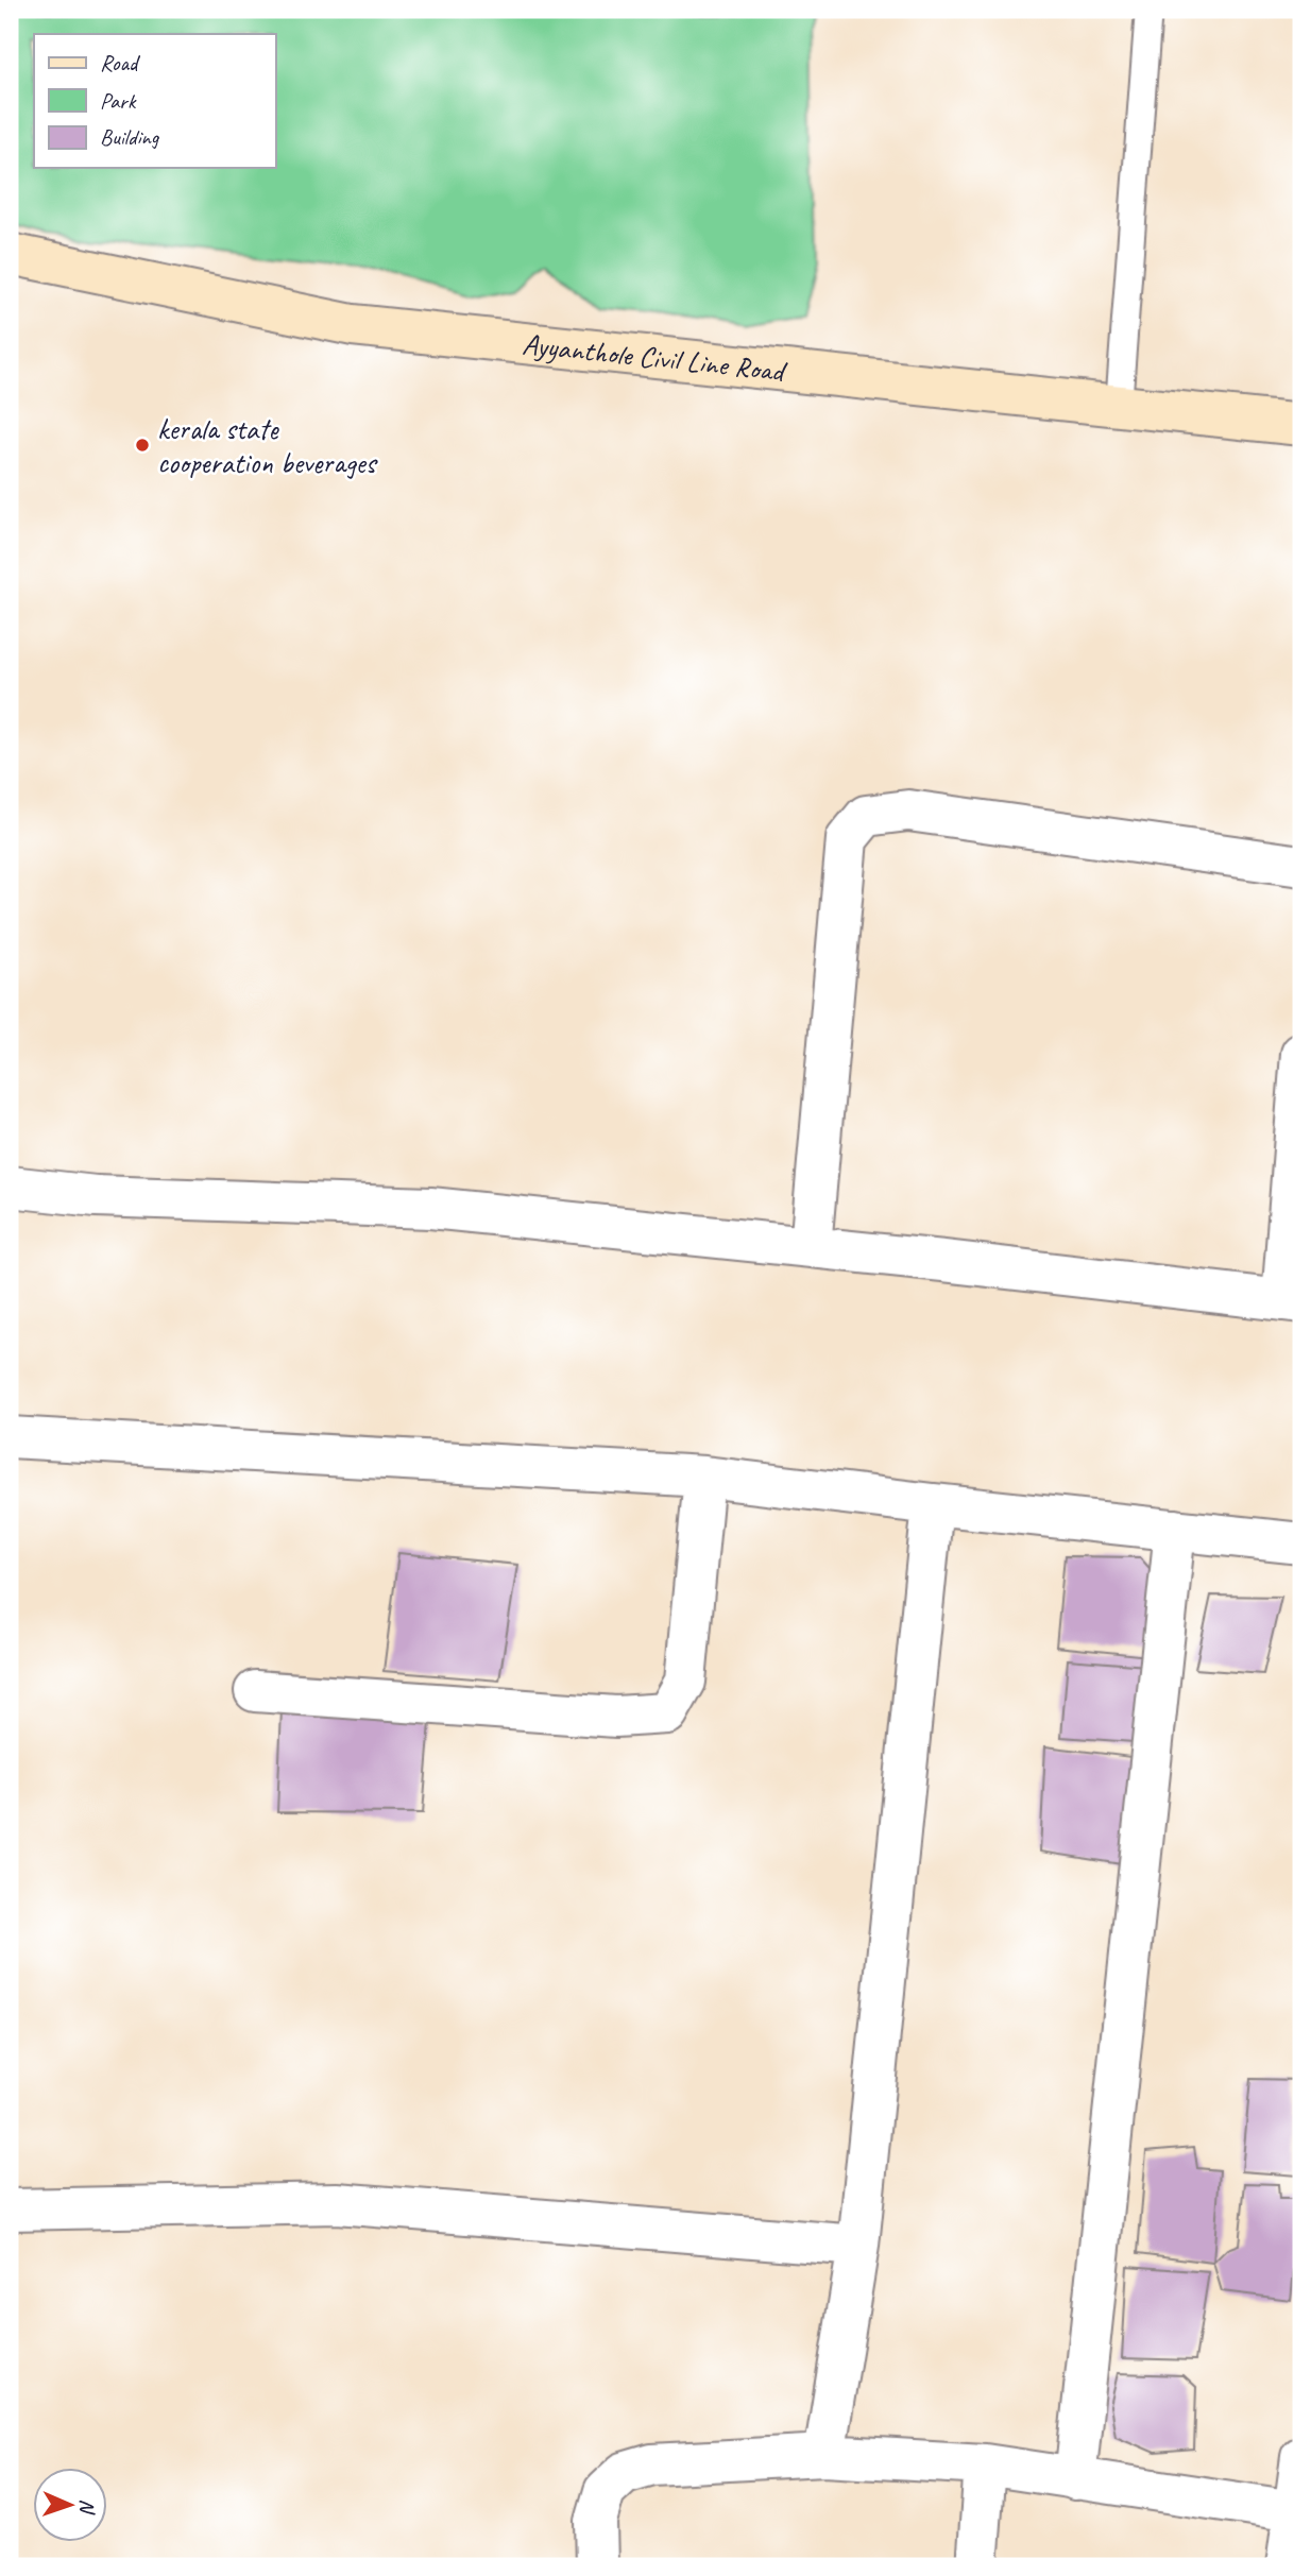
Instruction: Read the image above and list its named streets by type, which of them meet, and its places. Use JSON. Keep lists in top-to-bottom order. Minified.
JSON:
{"streets":{"main road":["Ayyanthole Civil Line Road"]},"places":["kerala state cooperation beverages"],"legend":["Road","Park","Building"],"north":"right"}
